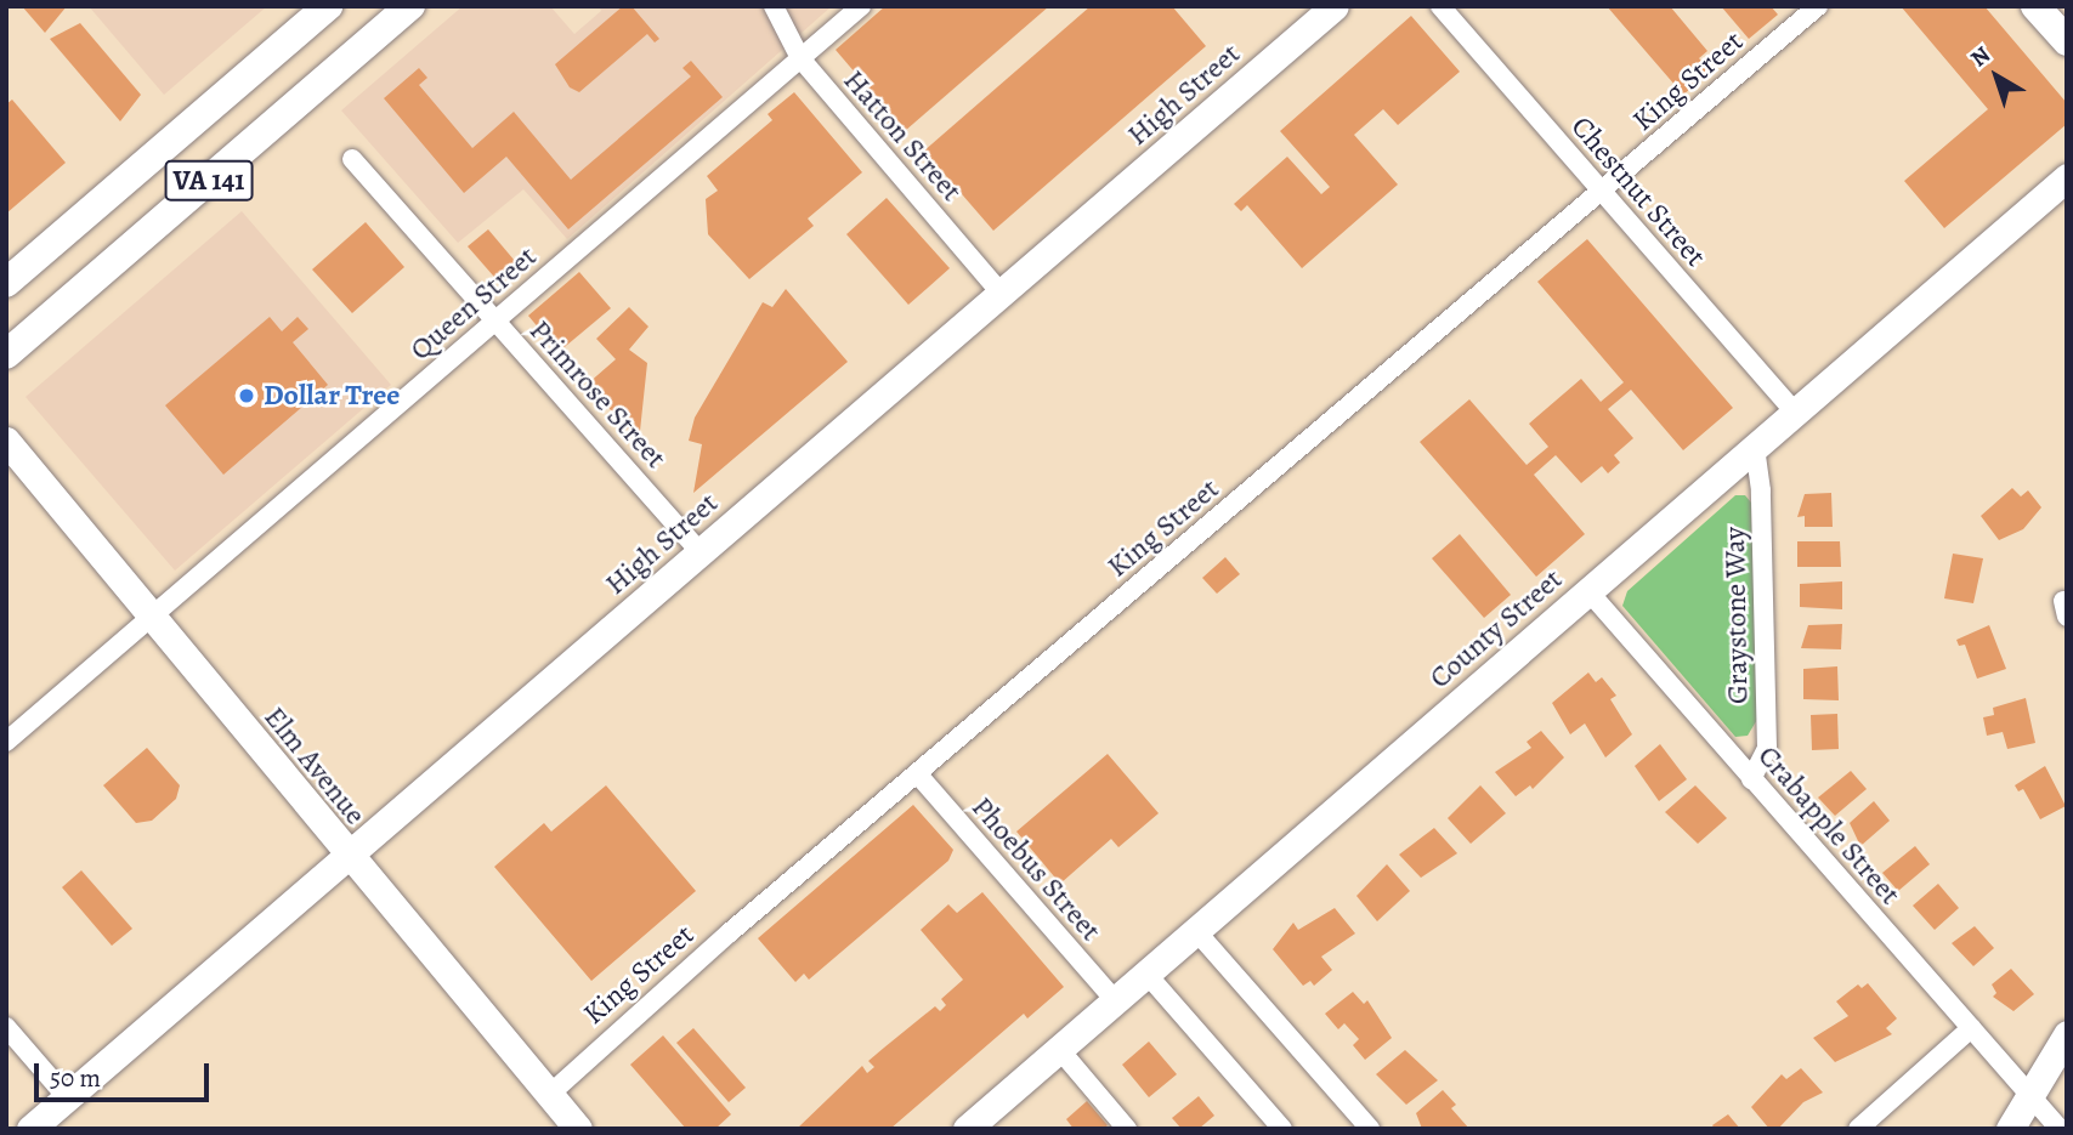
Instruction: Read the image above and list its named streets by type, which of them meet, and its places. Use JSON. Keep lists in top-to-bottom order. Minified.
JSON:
{"streets":{"main road":["High Street","VA 141","County Street","Elm Avenue"],"street":["King Street","Hatton Street","Chestnut Street","Queen Street","Primrose Street","Graystone Way","Crabapple Street","Phoebus Street"]},"crossings":[["King Street","Chestnut Street"],["King Street","Elm Avenue"],["King Street","Phoebus Street"],["High Street","Hatton Street"],["High Street","Primrose Street"],["High Street","Elm Avenue"],["Hatton Street","Queen Street"],["Chestnut Street","County Street"],["Queen Street","Primrose Street"],["Queen Street","Elm Avenue"],["Graystone Way","County Street"],["Graystone Way","Crabapple Street"],["County Street","Crabapple Street"],["County Street","Phoebus Street"]],"places":["Dollar Tree"],"scale_bar":"50 m","north":"top left"}
